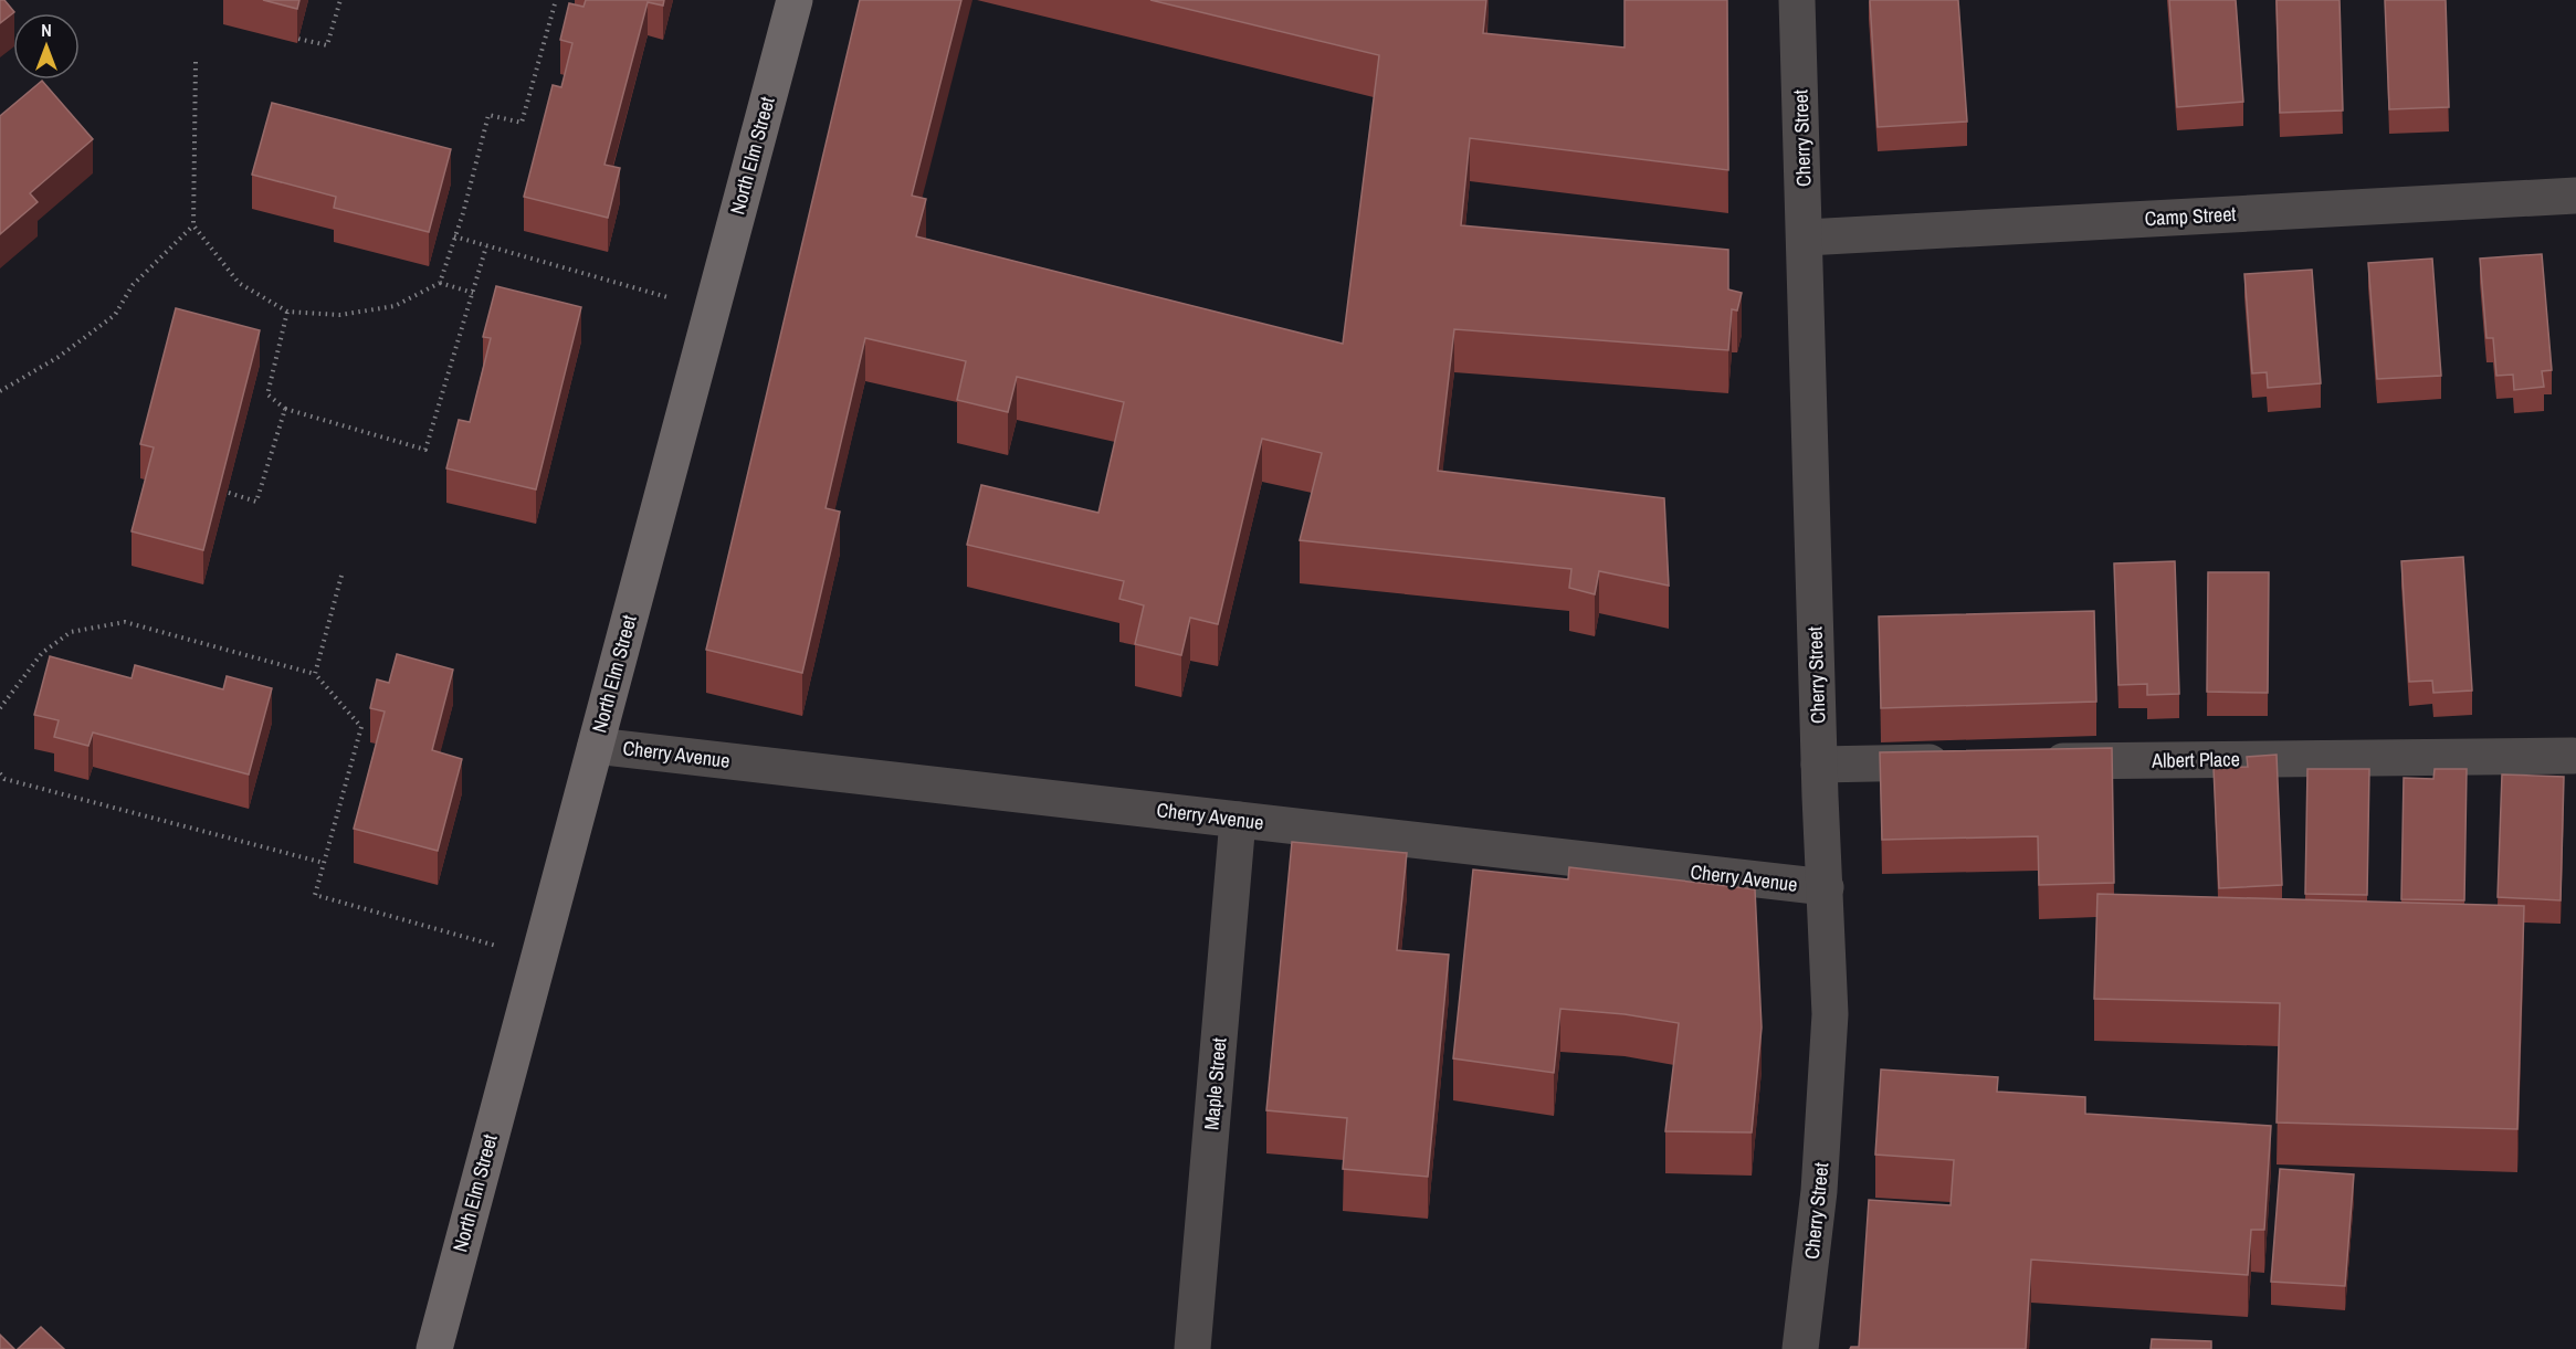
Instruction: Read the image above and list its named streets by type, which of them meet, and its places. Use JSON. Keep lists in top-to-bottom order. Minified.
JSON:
{"streets":{"main road":["North Elm Street"],"street":["Cherry Street","Camp Street","Cherry Avenue","Albert Place","Maple Street"]},"crossings":[["Cherry Street","Camp Street"],["Cherry Street","Cherry Avenue"],["North Elm Street","Cherry Avenue"],["Cherry Avenue","Maple Street"]],"north":"top"}
